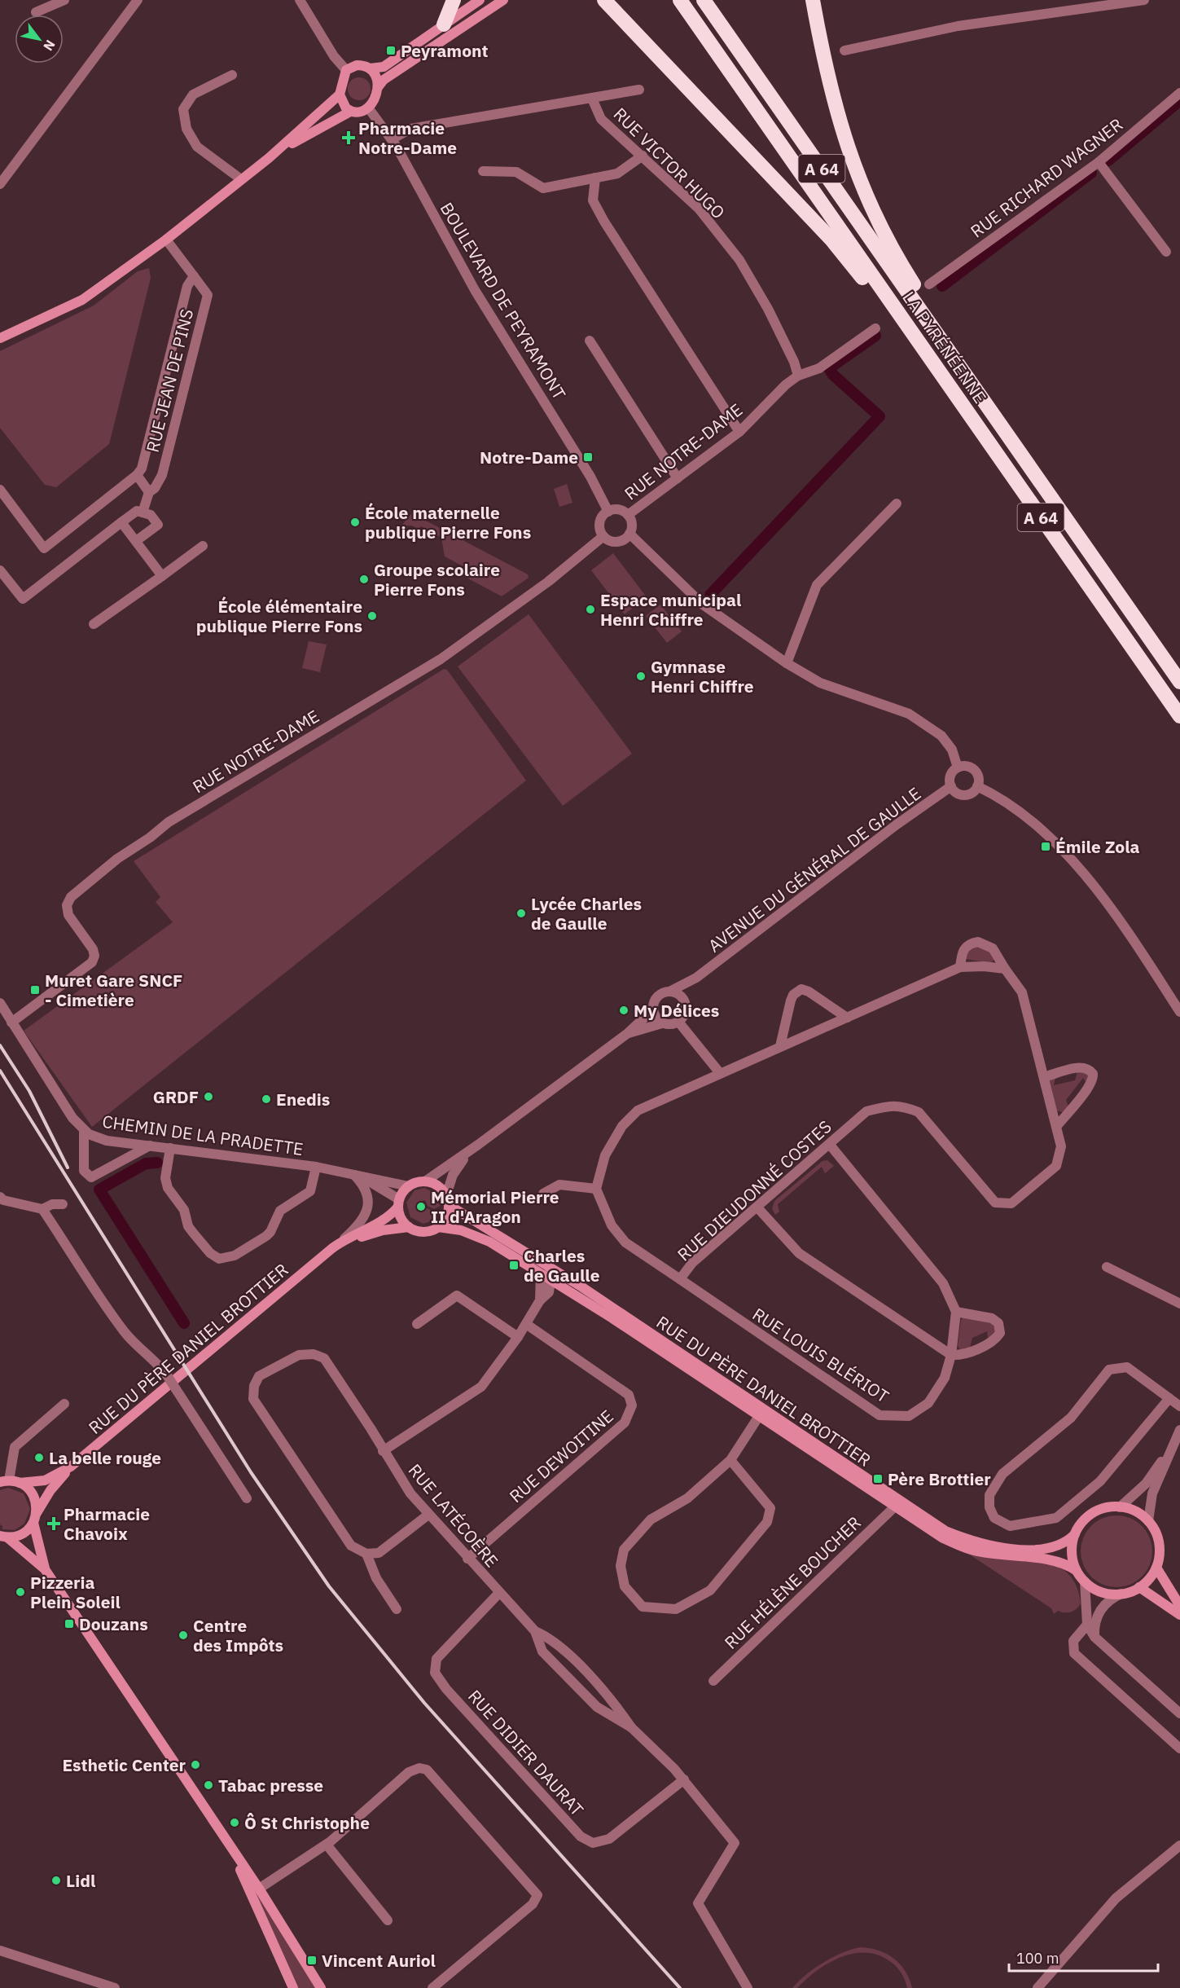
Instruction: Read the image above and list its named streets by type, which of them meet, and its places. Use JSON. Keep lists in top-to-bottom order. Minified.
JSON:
{"streets":{"highway":["A 64","LA PYRÉNÉENNE"],"main road":["RUE DU PÈRE DANIEL BROTTIER"],"street":["RUE VICTOR HUGO","RUE RICHARD WAGNER","BOULEVARD DE PEYRAMONT","RUE JEAN DE PINS","RUE NOTRE-DAME","AVENUE DU GÉNÉRAL DE GAULLE","CHEMIN DE LA PRADETTE","RUE DIEUDONNÉ COSTES","RUE LOUIS BLÉRIOT","RUE DEWOITINE","RUE LATÉCOÈRE","RUE HÉLÈNE BOUCHER","RUE DIDIER DAURAT"]},"crossings":[["RUE VICTOR HUGO","RUE NOTRE-DAME"],["BOULEVARD DE PEYRAMONT","RUE NOTRE-DAME"],["RUE NOTRE-DAME","CHEMIN DE LA PRADETTE"],["CHEMIN DE LA PRADETTE","RUE DU PÈRE DANIEL BROTTIER"],["RUE DIEUDONNÉ COSTES","RUE LOUIS BLÉRIOT"],["RUE DU PÈRE DANIEL BROTTIER","RUE HÉLÈNE BOUCHER"],["RUE DEWOITINE","RUE LATÉCOÈRE"],["RUE LATÉCOÈRE","RUE DIDIER DAURAT"]],"places":{"transit":["Peyramont","Notre-Dame","Émile Zola","Muret Gare SNCF - Cimetière","Charles de Gaulle","Père Brottier","Douzans","Vincent Auriol"],"health":["Pharmacie Notre-Dame","Pharmacie Chavoix"],"other":["École maternelle publique Pierre Fons","Groupe scolaire Pierre Fons","Espace municipal Henri Chiffre","École élémentaire publique Pierre Fons","Gymnase Henri Chiffre","Lycée Charles de Gaulle","My Délices","GRDF","Enedis","Mémorial Pierre II d'Aragon","La belle rouge","Pizzeria Plein Soleil","Centre des Impôts","Esthetic Center","Tabac presse","Ô St Christophe","Lidl"]},"scale_bar":"100 m","north":"bottom right"}
